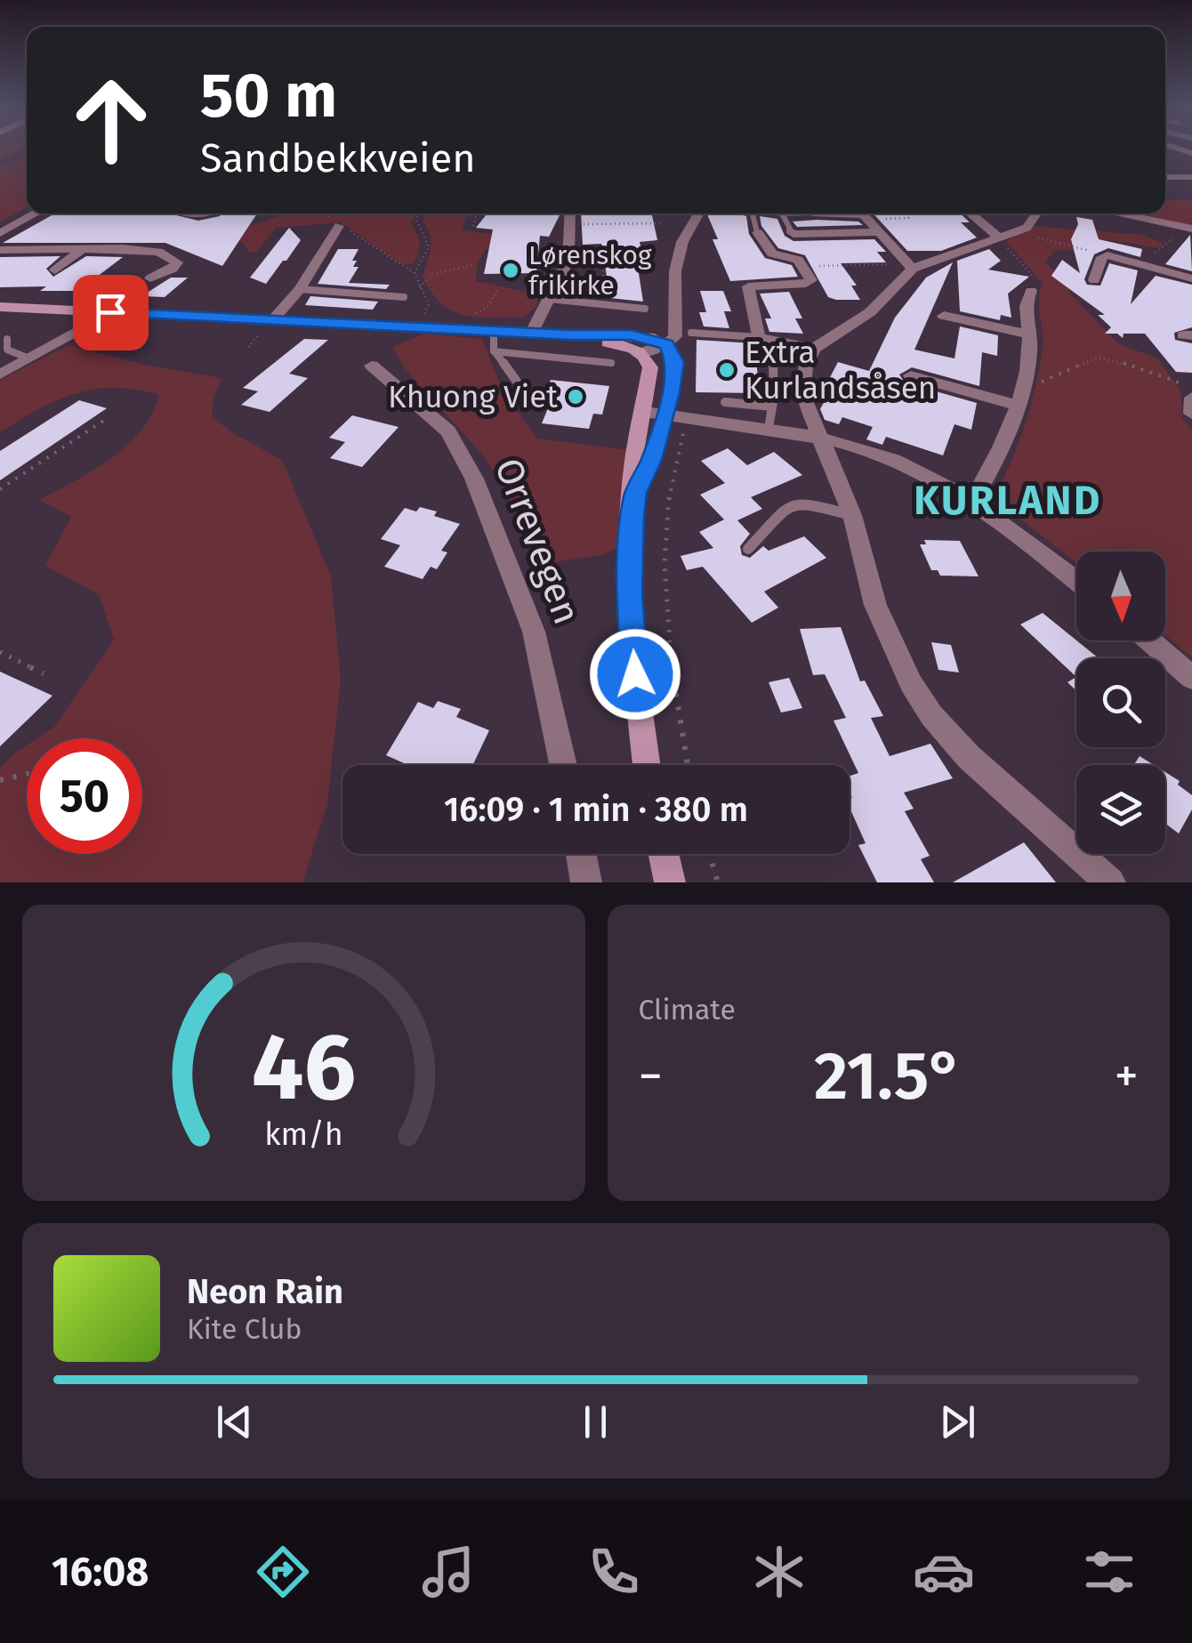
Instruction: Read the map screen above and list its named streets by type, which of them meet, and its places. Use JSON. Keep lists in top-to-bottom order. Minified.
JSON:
{"streets":{"street":["Orrevegen"]},"districts":["KURLAND"],"places":["Lørenskog frikirke","Extra Kurlandsåsen","Khuong Viet"],"north":"bottom","page":{"turn":["50 m","Sandbekkveien"],"limit":"50","trip":"16:09 · 1 min · 380 m","tile":"Climate","heat":["−","21.5°","+"],"song":["Neon Rain","Kite Club"],"tabs":"16:08","gauge":["46","km/h"]}}
